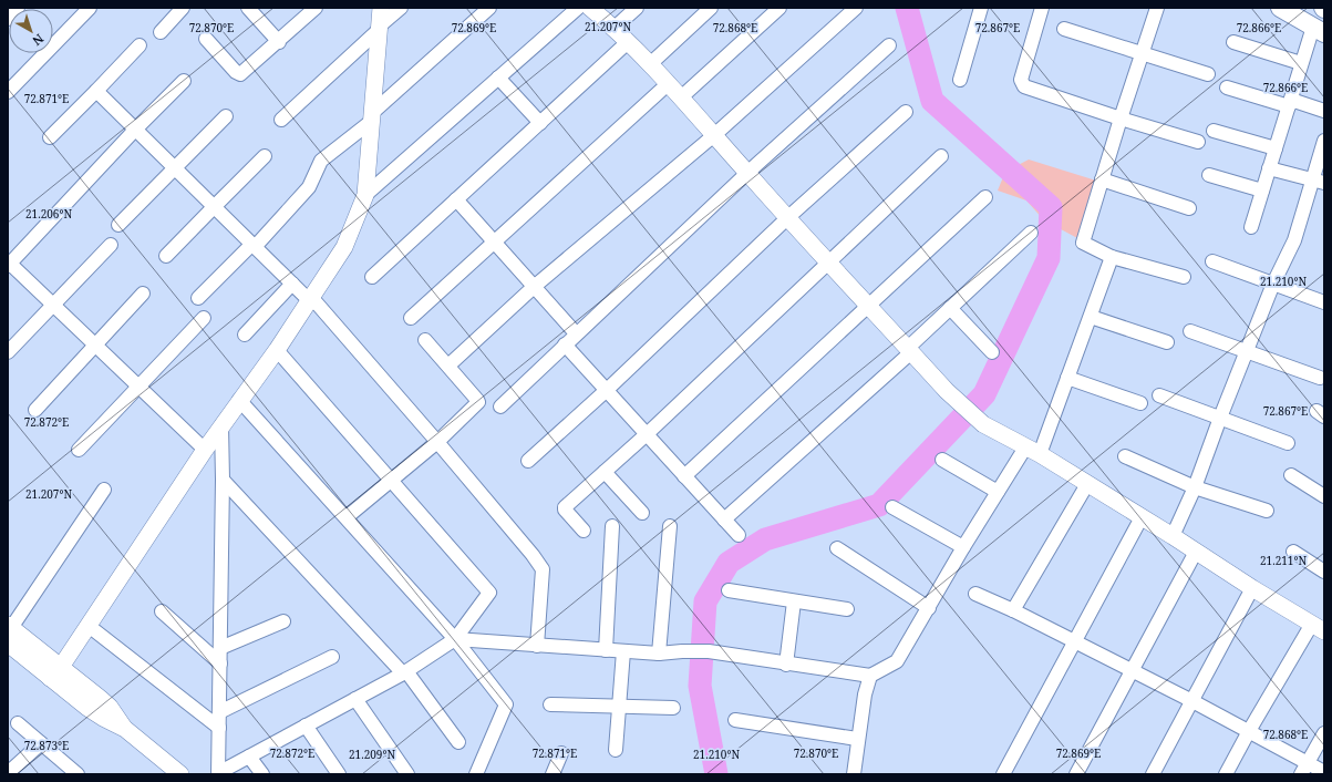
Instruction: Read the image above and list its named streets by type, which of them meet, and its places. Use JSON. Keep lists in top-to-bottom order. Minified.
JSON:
{"north":"bottom right","coordinates":["21.207°N","72.867°E","72.870°E","72.869°E","72.868°E","72.866°E","72.871°E","21.206°N","21.210°N","72.872°E","21.211°N","72.873°E","21.209°N"]}
